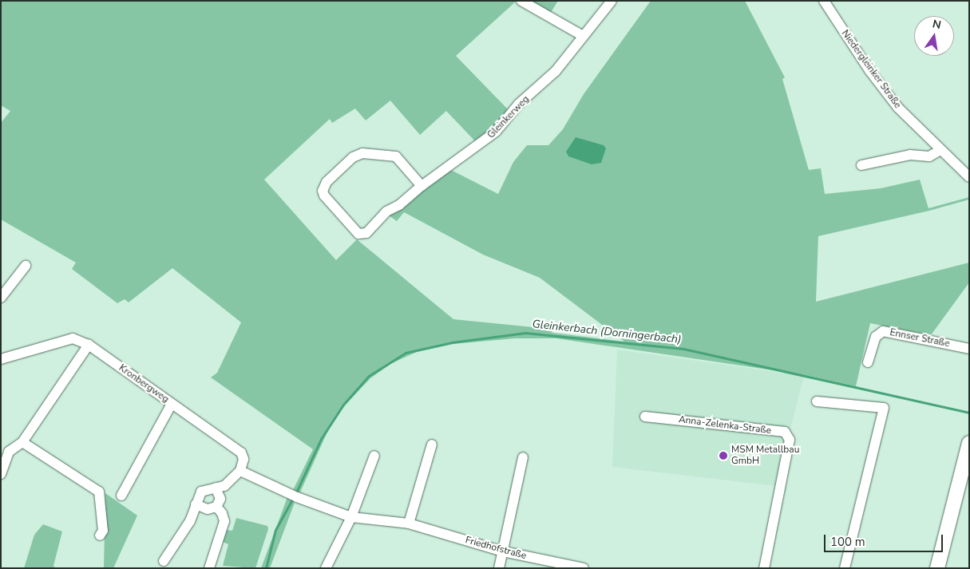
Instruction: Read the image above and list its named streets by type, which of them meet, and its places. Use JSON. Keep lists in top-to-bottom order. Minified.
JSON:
{"streets":{"street":["Niedergleinker Straße","Gleinkerweg","Ennser Straße","Kronbergweg","Anna-Zelenka-Straße","Friedhofstraße"]},"water":["Gleinkerbach (Dorningerbach)"],"places":["MSM Metallbau GmbH"],"scale_bar":"100 m","north":"top"}
